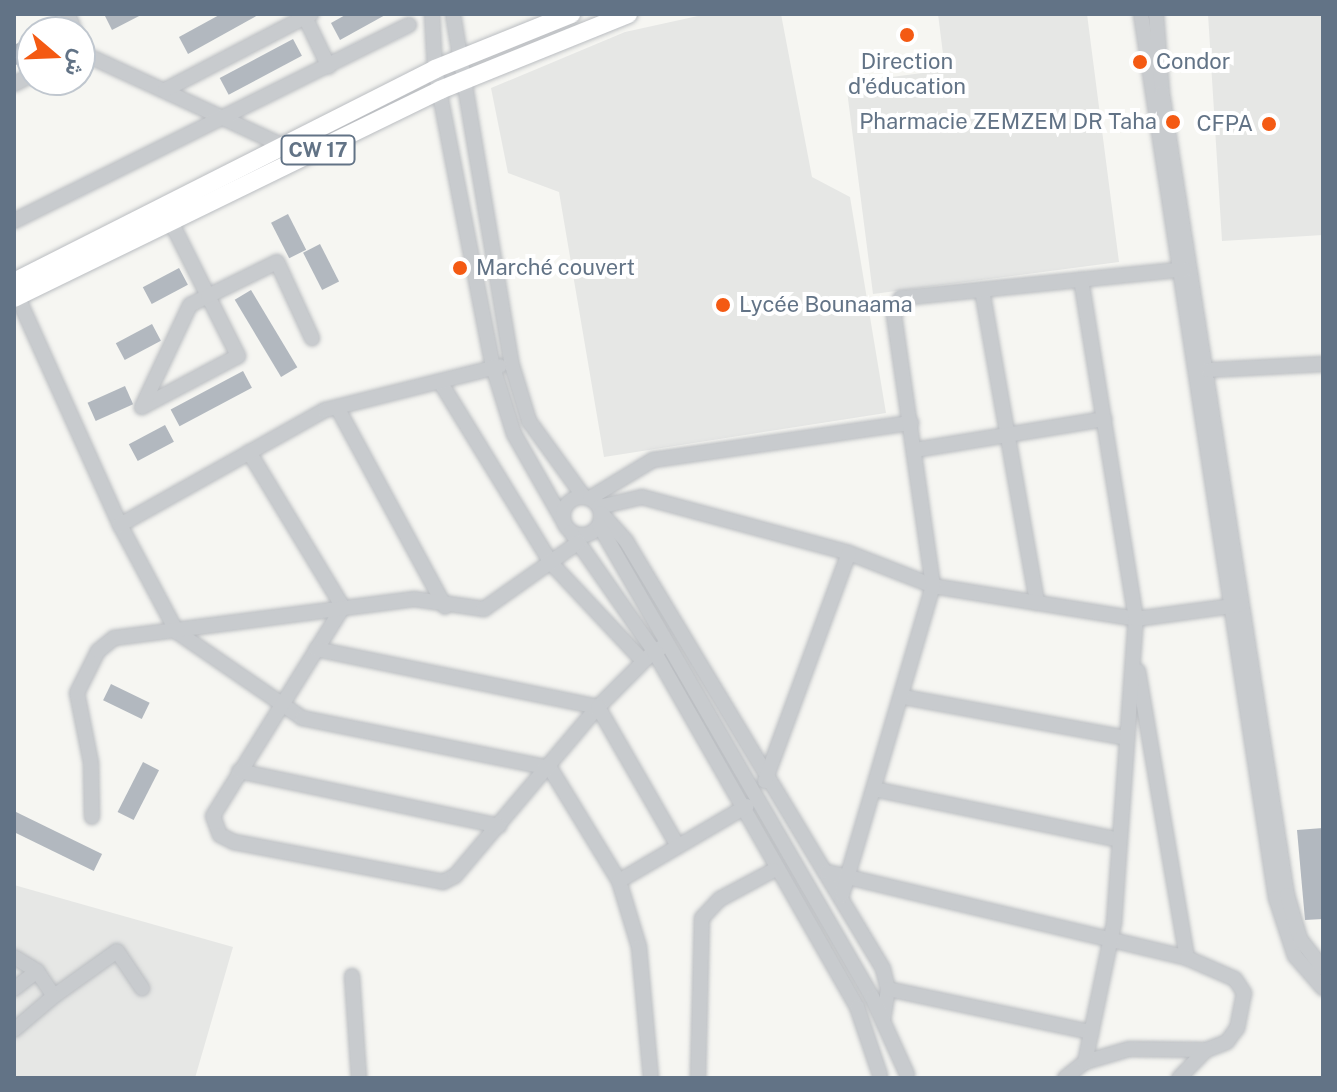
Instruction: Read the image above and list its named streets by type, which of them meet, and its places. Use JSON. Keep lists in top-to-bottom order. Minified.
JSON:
{"streets":{"main road":["CW 17"]},"places":["Direction d'éducation","Condor","Pharmacie ZEMZEM DR Taha","CFPA","Marché couvert","Lycée Bounaama"],"north":"right"}
